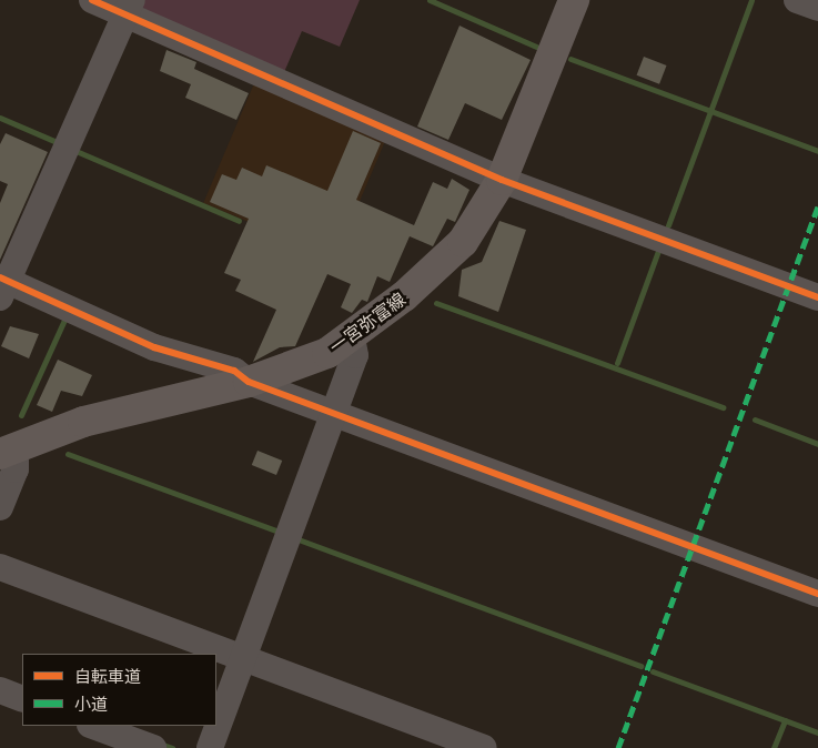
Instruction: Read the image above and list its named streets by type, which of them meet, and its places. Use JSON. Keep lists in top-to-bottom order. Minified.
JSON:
{"streets":{"main road":["一宮弥富線"]},"legend":["自転車道","小道"]}
